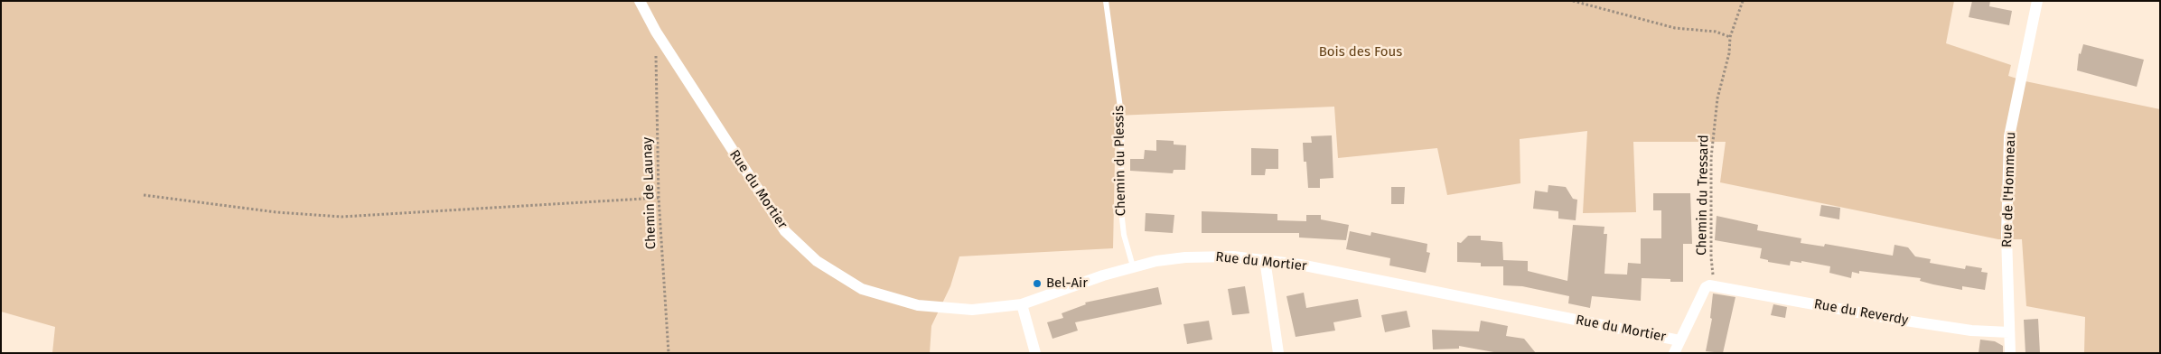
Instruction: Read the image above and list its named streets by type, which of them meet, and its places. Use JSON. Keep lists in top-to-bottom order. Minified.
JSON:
{"streets":{"street":["Rue du Mortier","Rue de l'Hommeau","Rue du Reverdy"],"lane":["Chemin du Plessis"],"path":["Chemin de Launay","Chemin du Tressard"]},"crossings":[["Chemin du Plessis","Rue du Mortier"],["Rue du Mortier","Chemin de Launay"],["Rue de l'Hommeau","Rue du Reverdy"],["Chemin du Tressard","Rue du Reverdy"]],"parks":["Bois des Fous"],"places":["Bel-Air"]}
